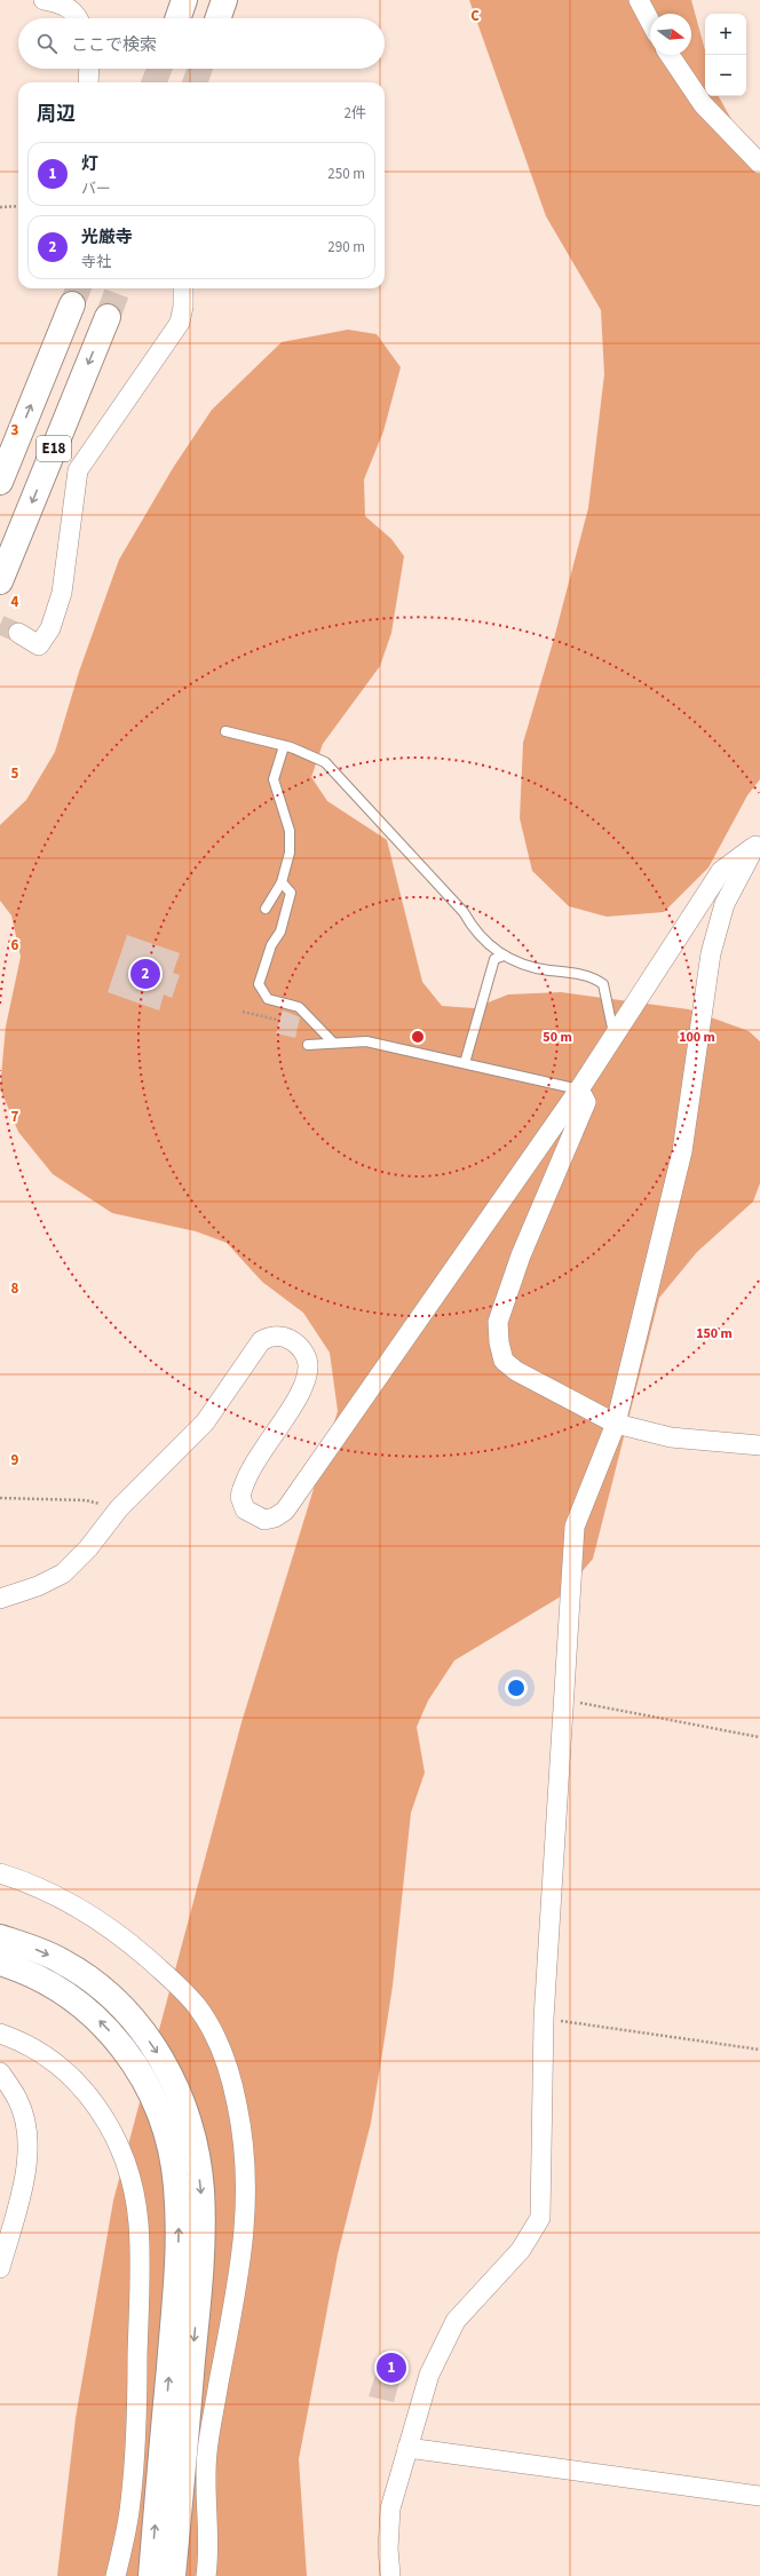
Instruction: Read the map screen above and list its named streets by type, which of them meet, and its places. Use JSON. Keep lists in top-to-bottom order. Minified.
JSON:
{"streets":{"highway":["E18"]},"north":"right","page":{"map_buttons":["+","−"],"search":"ここで検索","heading":["周辺","2件"],"list":[{"mark":"1","name":"灯","note":"バー","value":"250 m"},{"mark":"2","name":"光厳寺","note":"寺社","value":"290 m"}],"pins":["2","1"]},"grid":{"columns":["C"],"rows":["3","4","5","6","7","8","9"]},"rings":["50 m","100 m","150 m"]}
